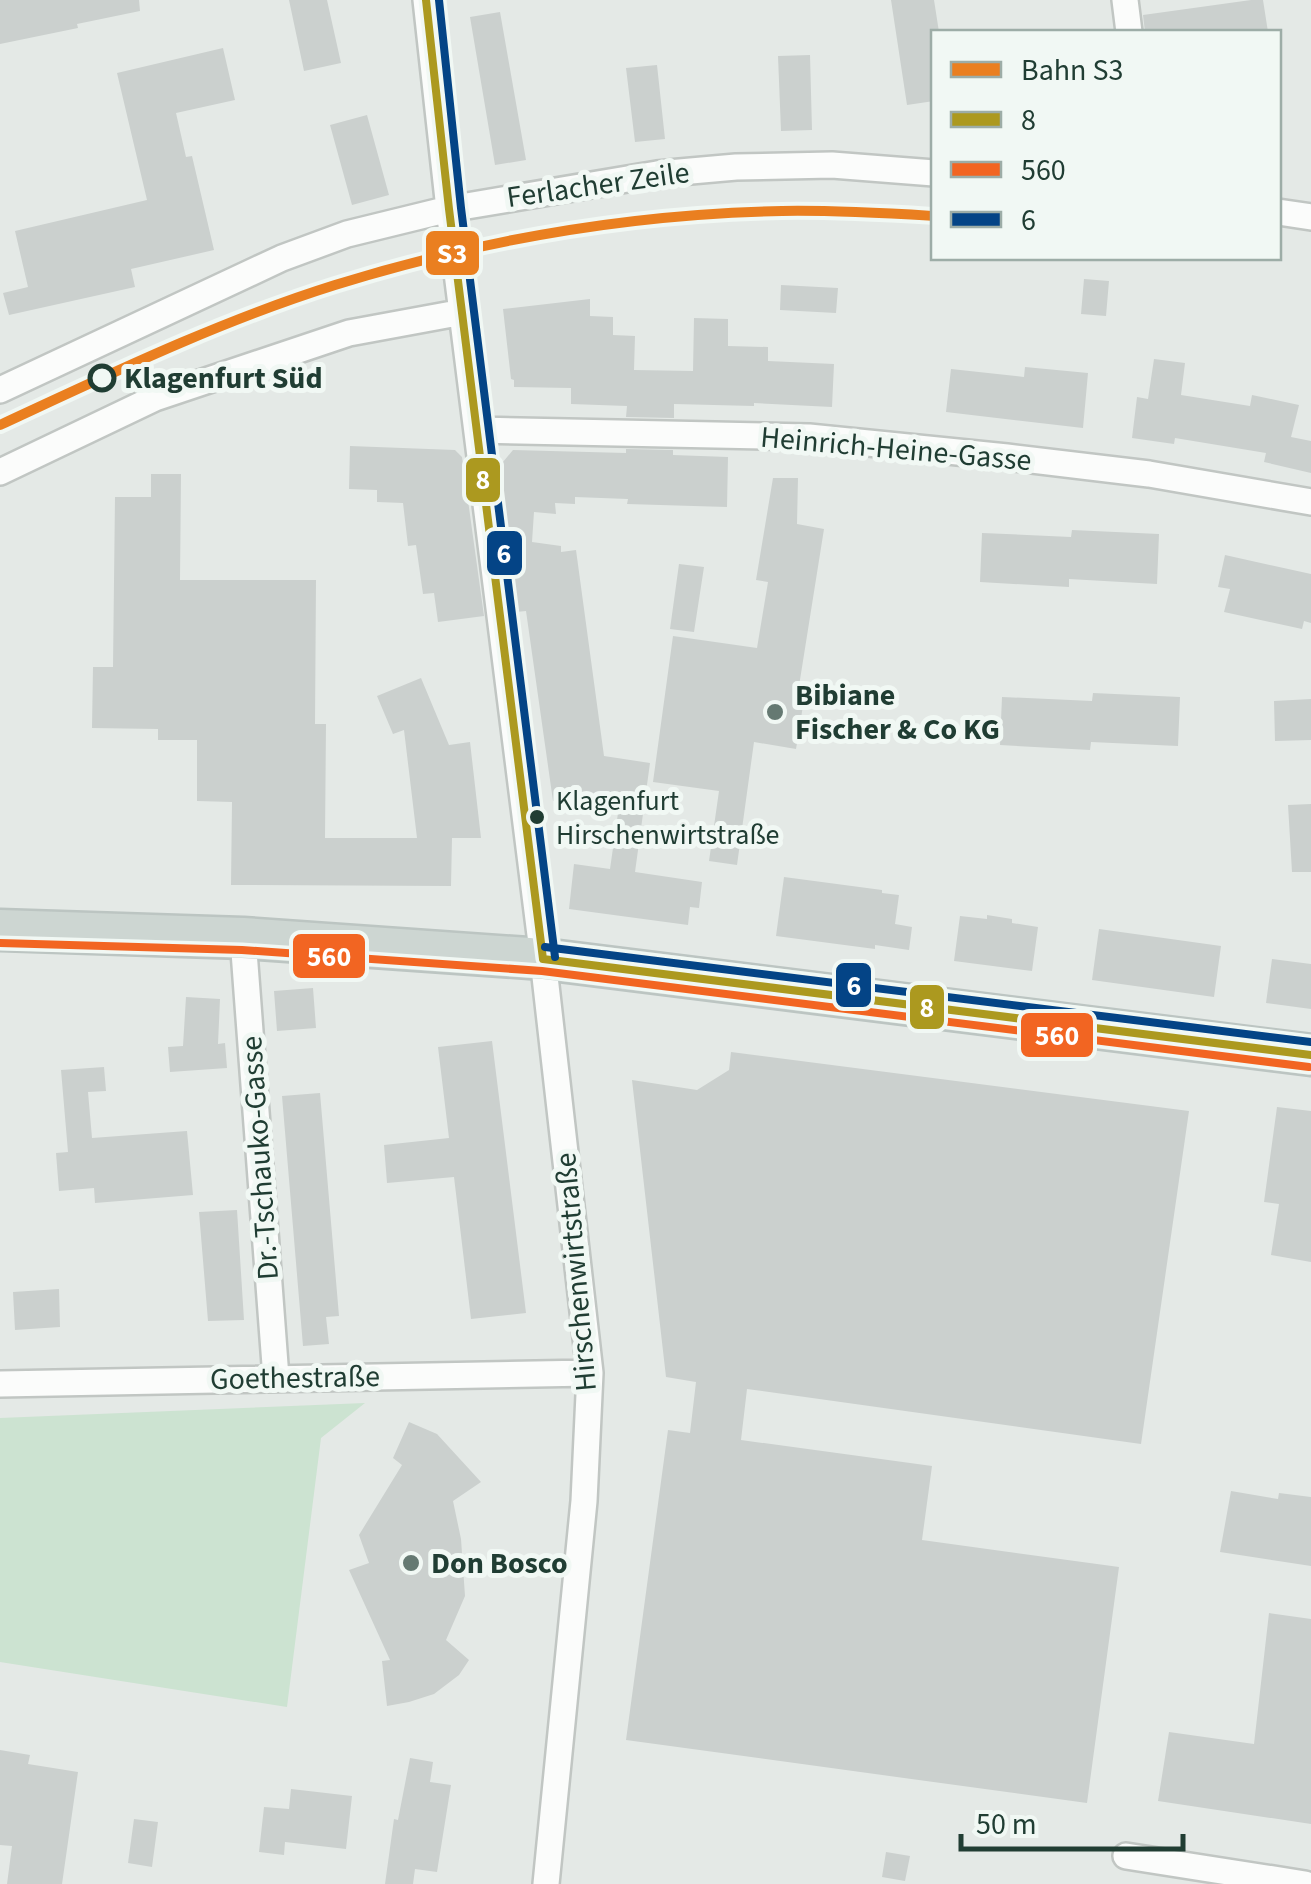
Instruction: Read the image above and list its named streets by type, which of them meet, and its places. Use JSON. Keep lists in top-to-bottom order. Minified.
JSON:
{"streets":{"street":["Ferlacher Zeile","Heinrich-Heine-Gasse","Dr.-Tschauko-Gasse","Hirschenwirtstraße","Goethestraße"]},"crossings":[["Ferlacher Zeile","Hirschenwirtstraße"],["Heinrich-Heine-Gasse","Hirschenwirtstraße"],["Dr.-Tschauko-Gasse","Goethestraße"],["Hirschenwirtstraße","Goethestraße"]],"places":["Klagenfurt Süd","Bibiane Fischer & Co KG","Klagenfurt Hirschenwirtstraße","Don Bosco"],"lines":["transit line 8","transit line 6","rail line S3","transit line 560"],"legend":["Bahn S3","8","560","6"],"scale_bar":"50 m"}
